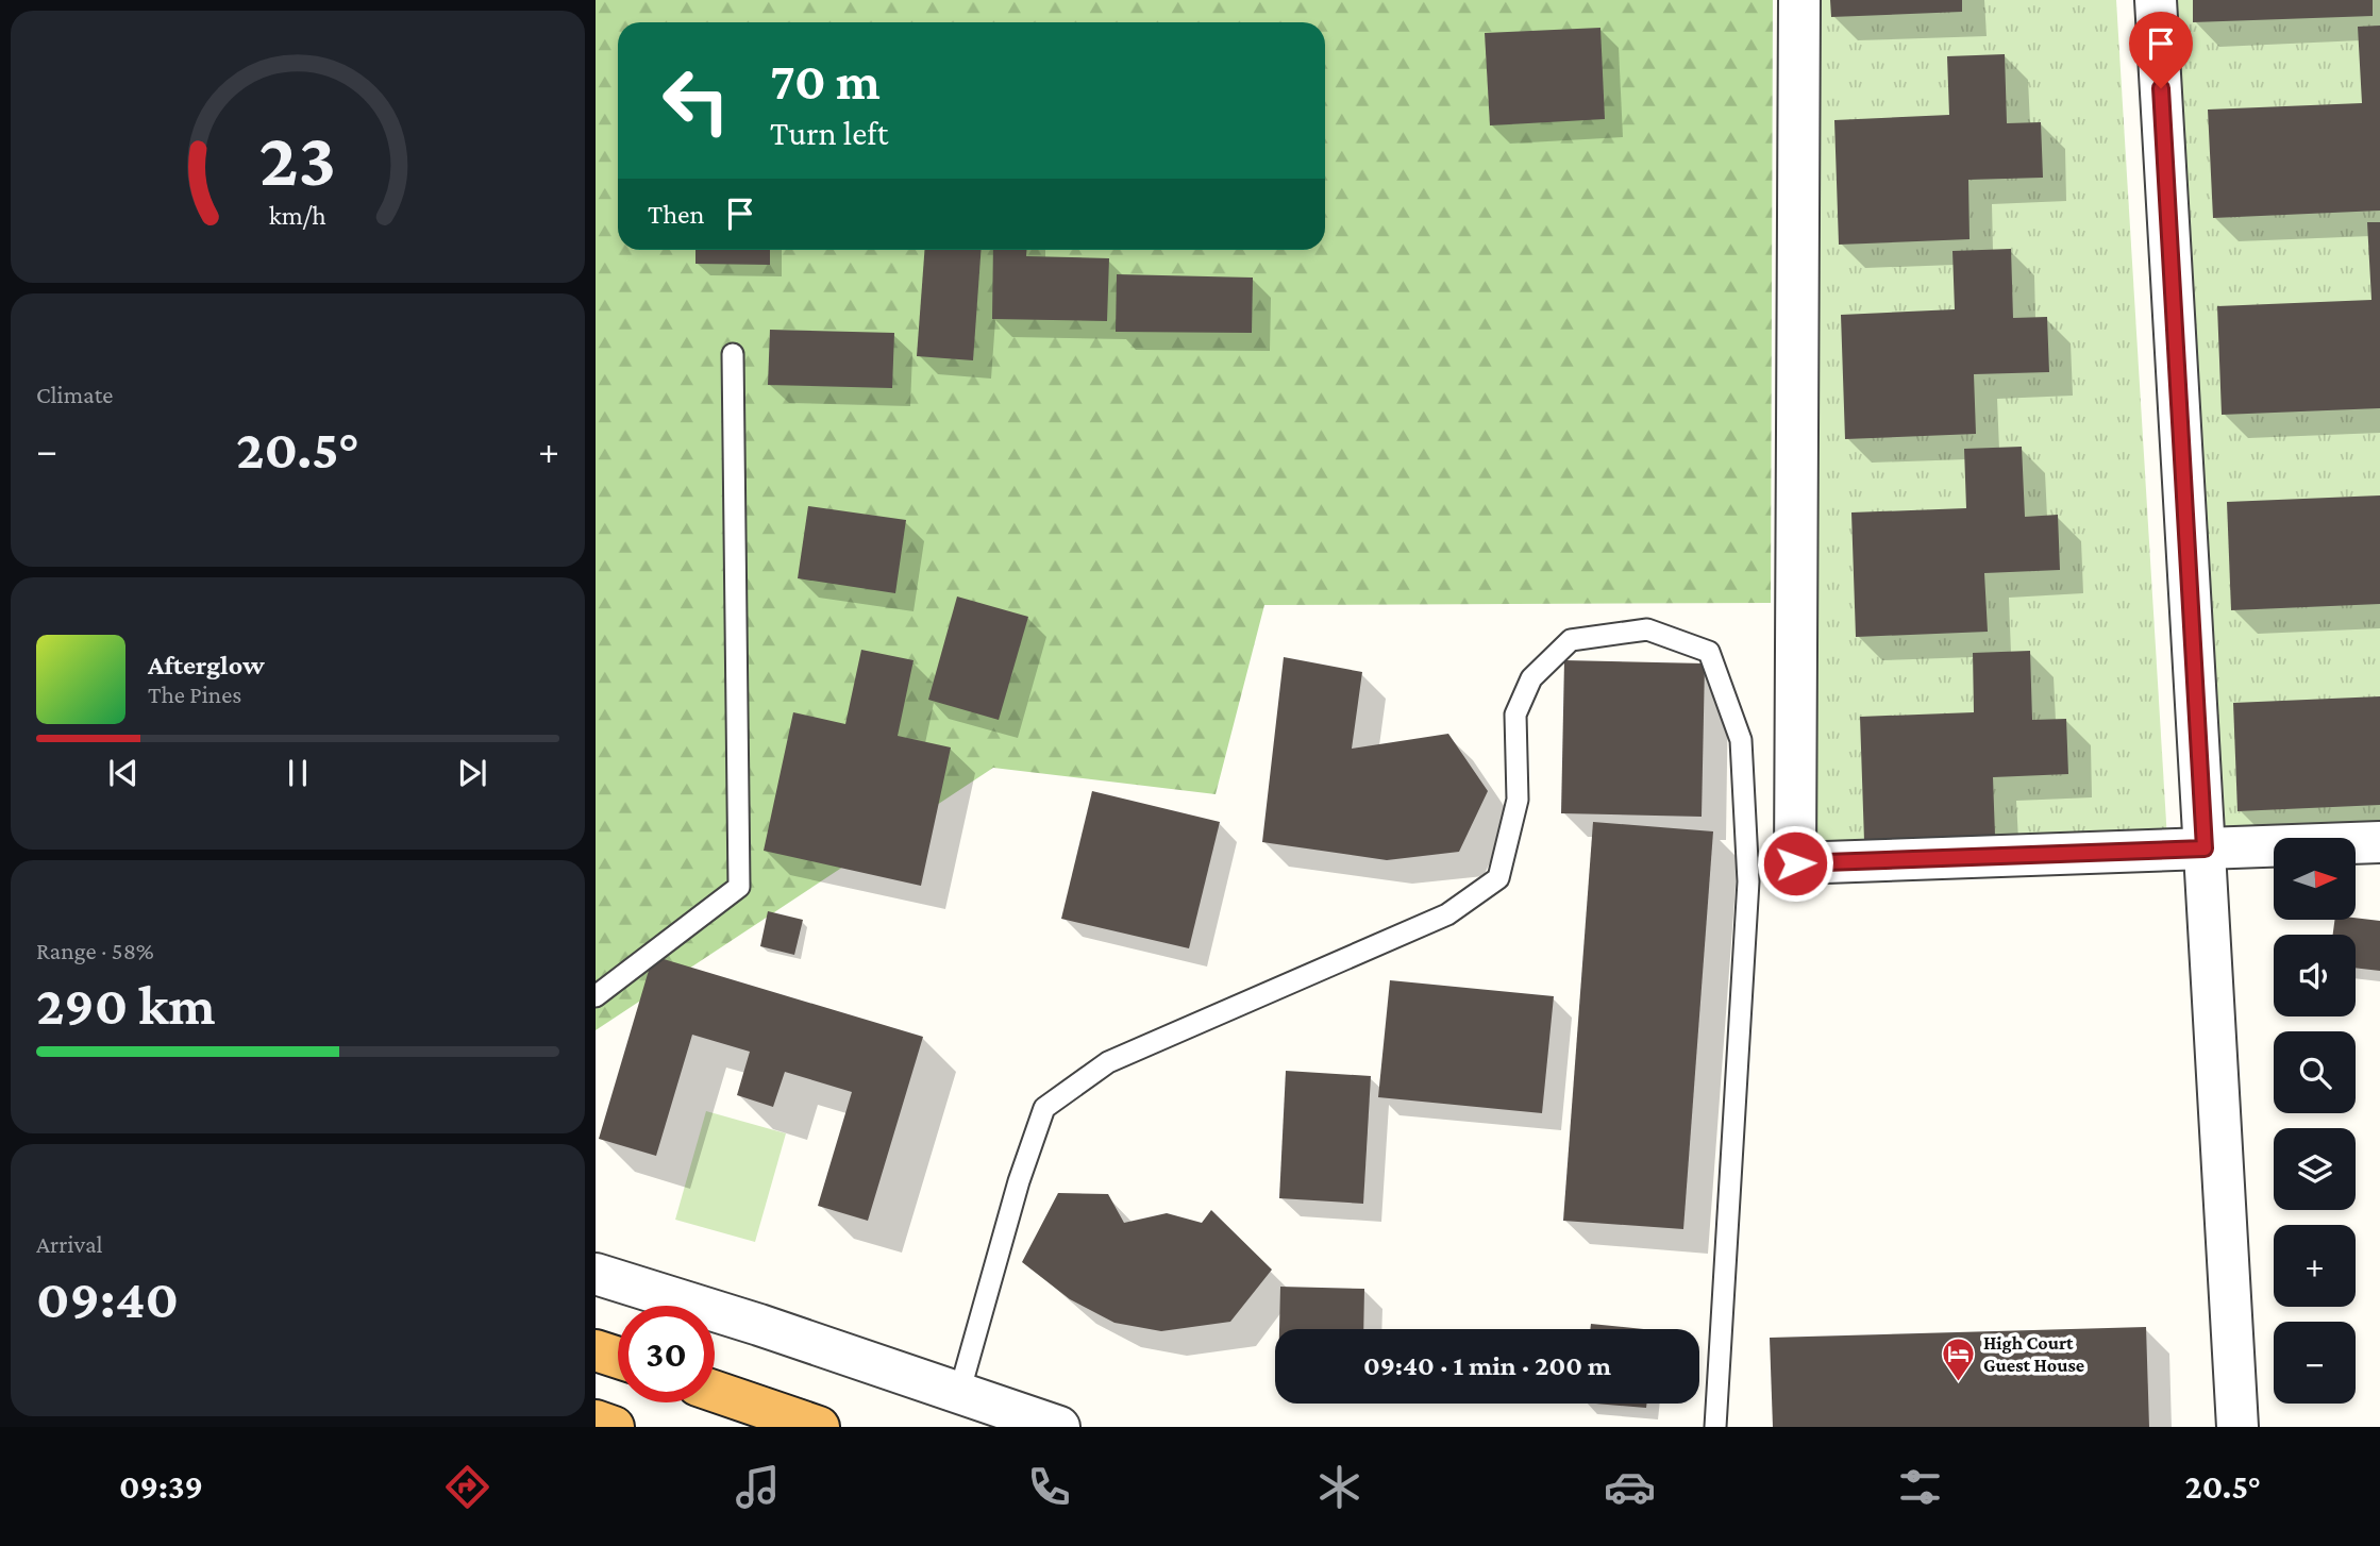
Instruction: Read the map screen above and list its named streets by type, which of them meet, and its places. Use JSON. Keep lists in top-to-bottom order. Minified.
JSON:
{"places":{"hotel":["High Court Guest House"]},"north":"right","page":{"turn":["70 m","Turn left"],"then":"Then","tile":["Climate",["Range · 58%","290 km"],["Arrival","09:40"]],"heat":["−","20.5°","+"],"song":["Afterglow","The Pines"],"map_buttons":["+","−"],"limit":"30","trip":"09:40 · 1 min · 200 m","tabs":["09:39","20.5°"],"gauge":["23","km/h"]}}
